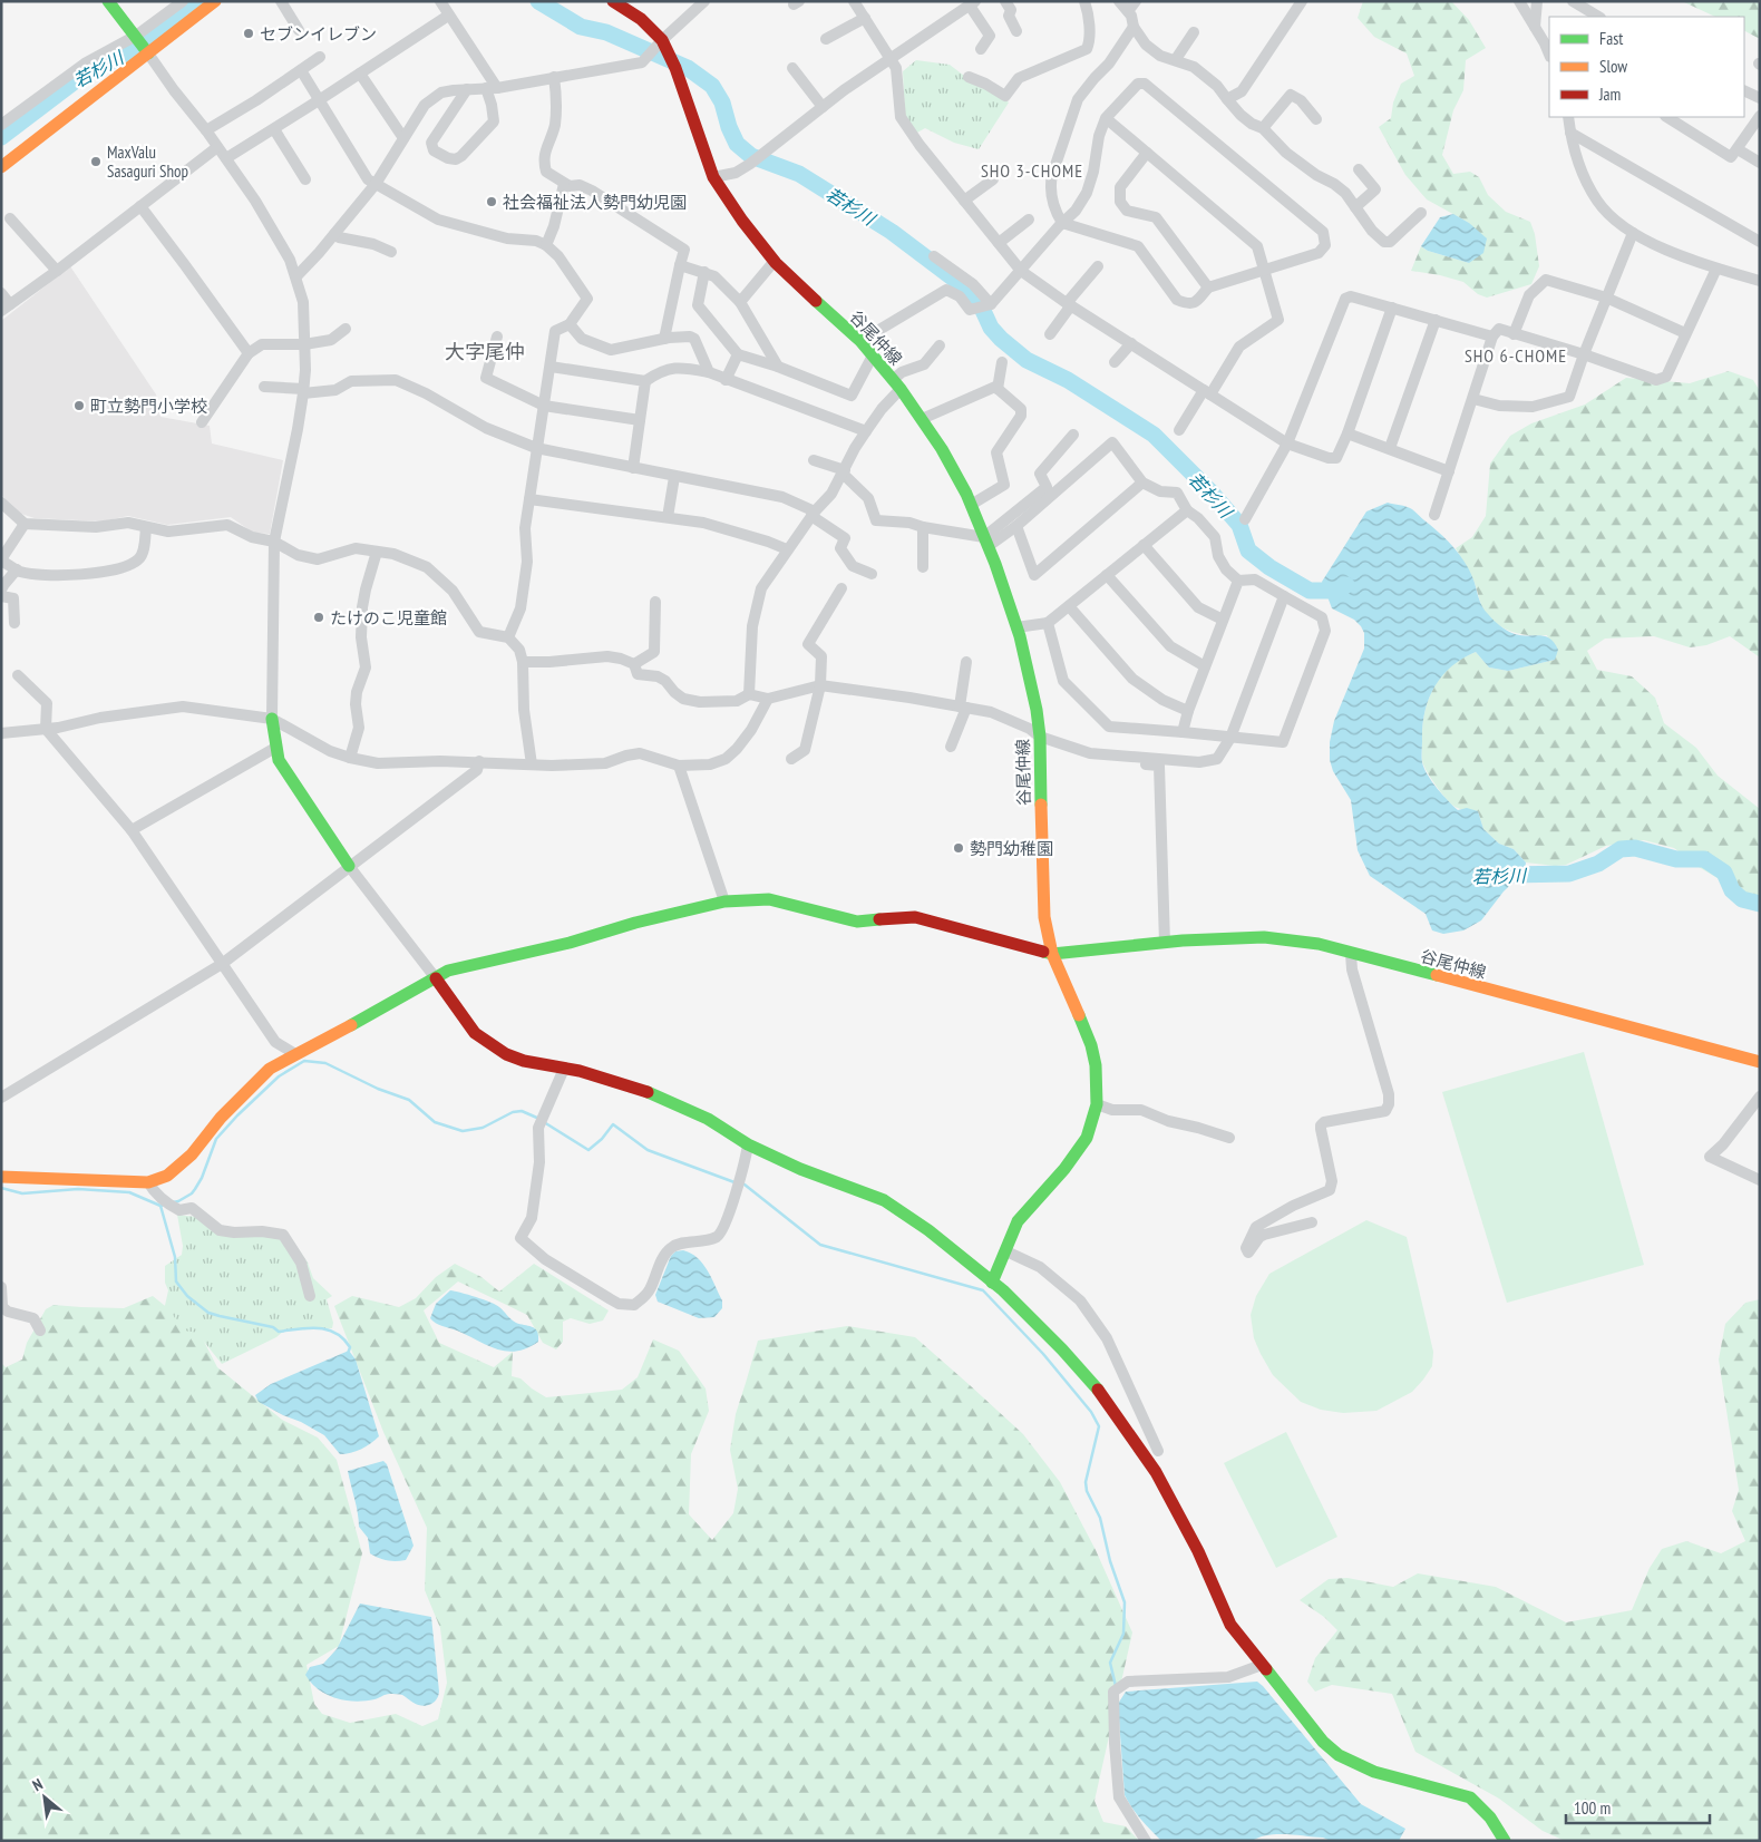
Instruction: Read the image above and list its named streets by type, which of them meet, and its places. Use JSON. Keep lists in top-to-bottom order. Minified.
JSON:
{"streets":{"street":["谷尾仲線"]},"districts":["SHO 3-CHOME","大字尾仲","SHO 6-CHOME"],"water":["若杉川"],"places":["セブンイレブン","MaxValu Sasaguri Shop","社会福祉法人勢門幼児園","町立勢門小学校","たけのこ児童館","勢門幼稚園"],"legend":["Fast","Slow","Jam"],"scale_bar":"100 m","north":"top left"}
